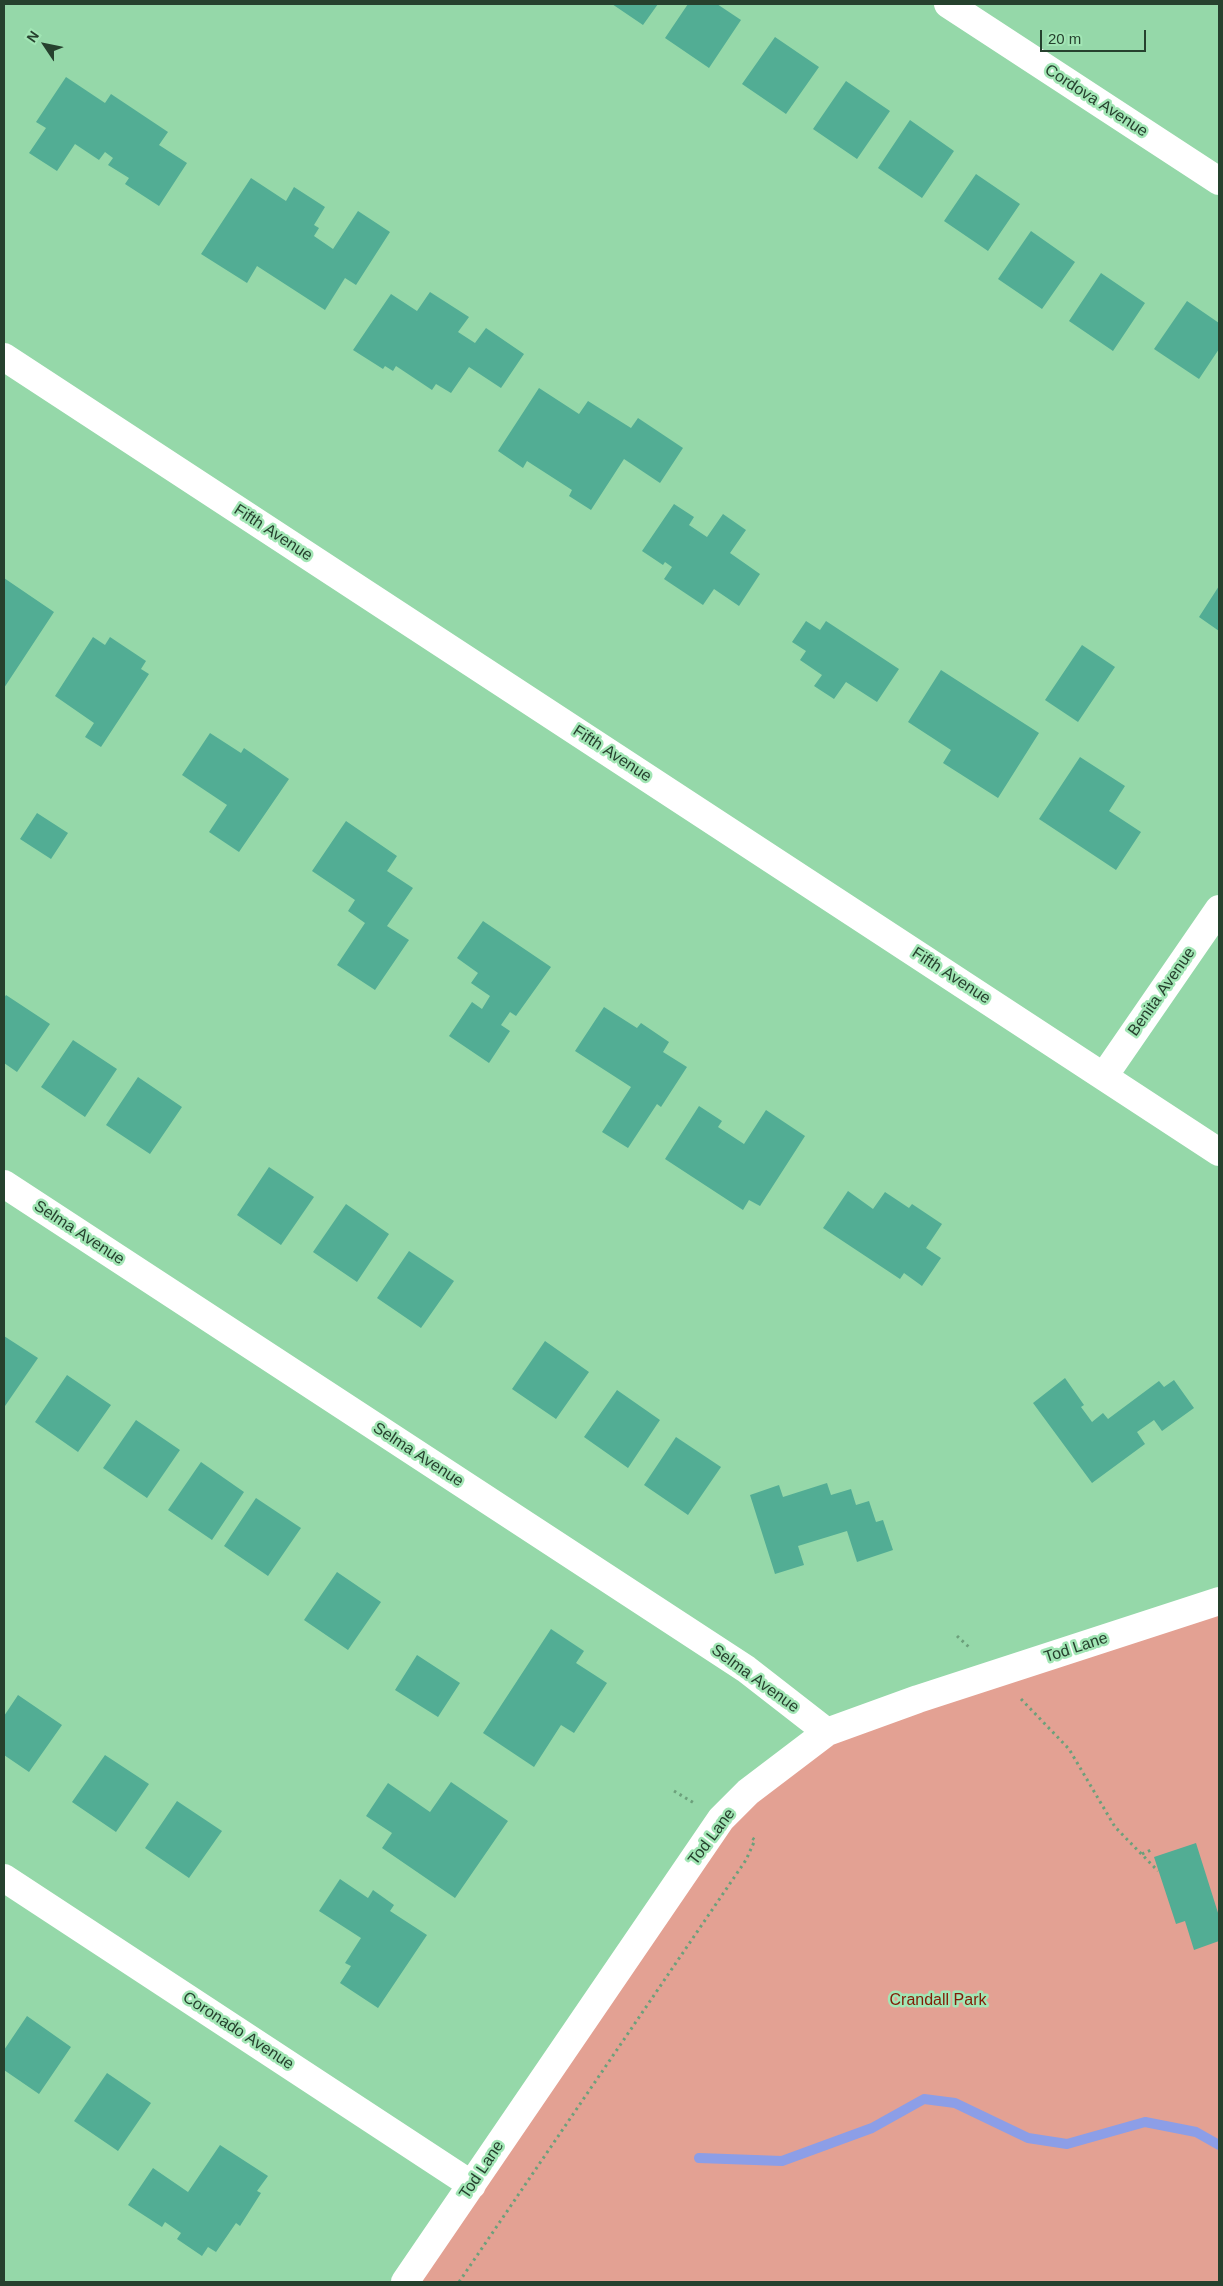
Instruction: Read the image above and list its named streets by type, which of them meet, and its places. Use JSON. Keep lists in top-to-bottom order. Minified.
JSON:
{"streets":{"street":["Cordova Avenue","Fifth Avenue","Benita Avenue","Selma Avenue","Tod Lane","Coronado Avenue"]},"crossings":[["Fifth Avenue","Benita Avenue"],["Selma Avenue","Tod Lane"],["Tod Lane","Coronado Avenue"]],"parks":["Crandall Park"],"scale_bar":"20 m","north":"top left"}
